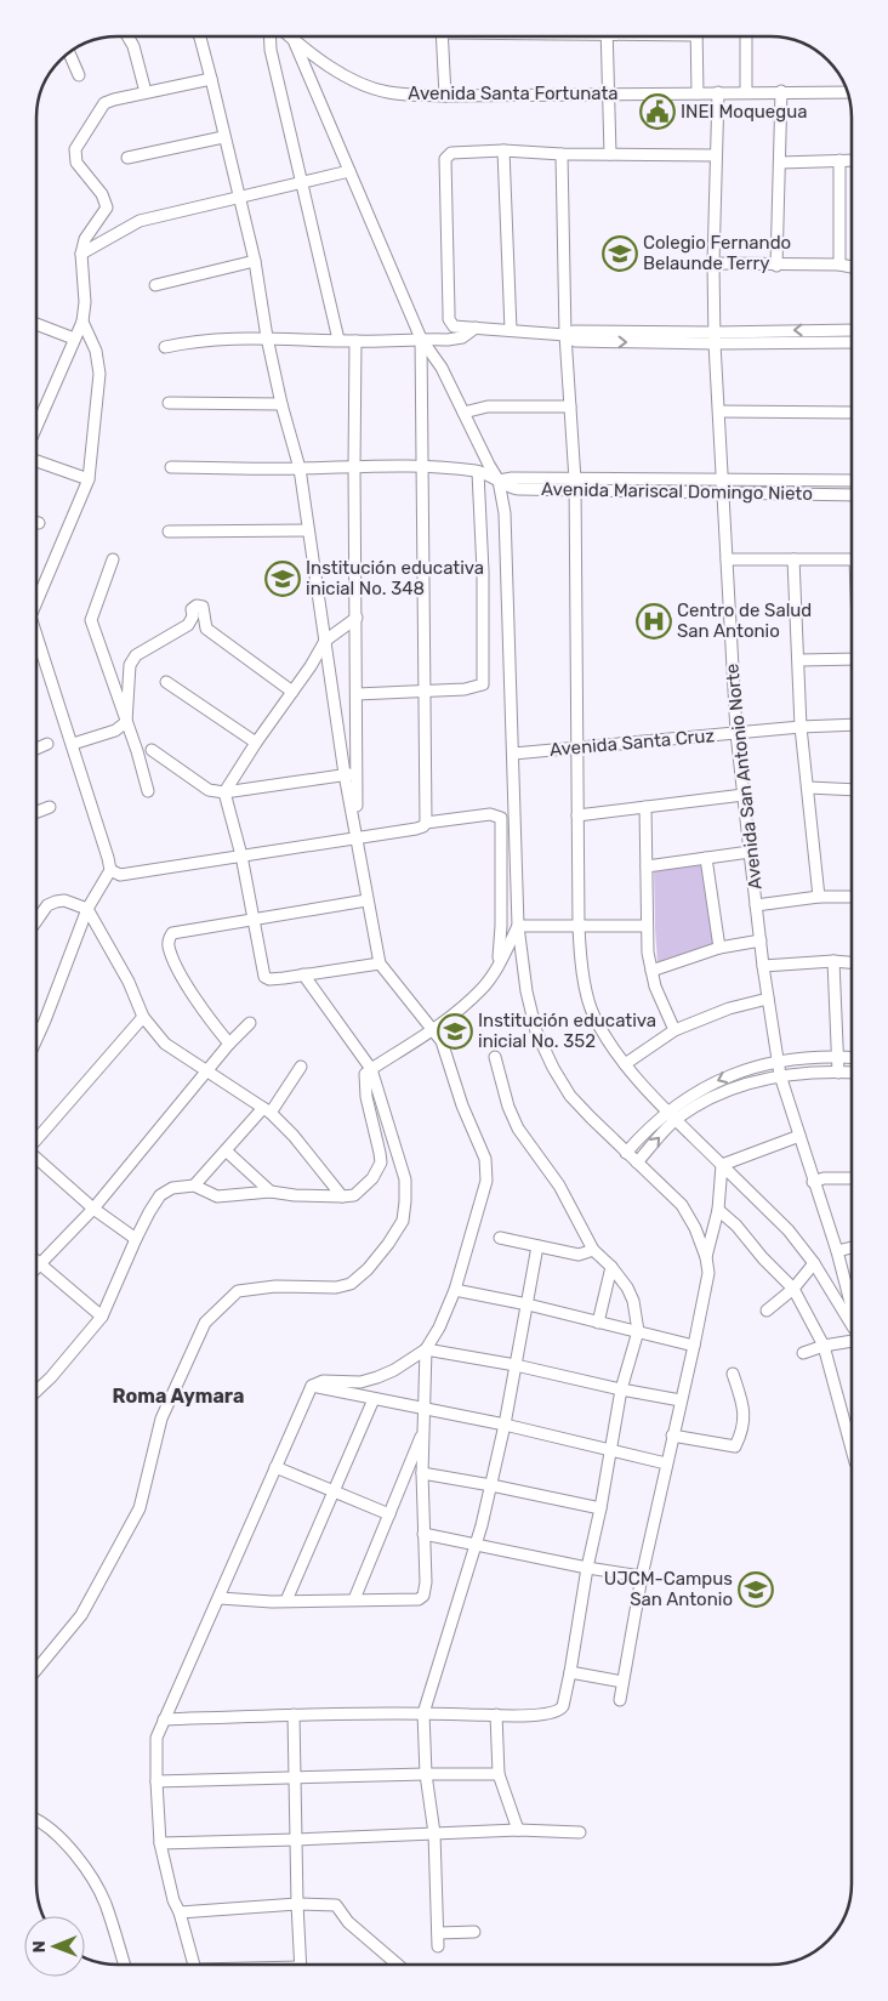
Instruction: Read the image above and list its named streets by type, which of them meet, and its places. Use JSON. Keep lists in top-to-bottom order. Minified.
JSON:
{"streets":{"street":["Avenida Santa Fortunata","Avenida Mariscal Domingo Nieto","Avenida Santa Cruz","Avenida San Antonio Norte"]},"crossings":[["Avenida Santa Fortunata","Avenida San Antonio Norte"],["Avenida Mariscal Domingo Nieto","Avenida San Antonio Norte"],["Avenida Santa Cruz","Avenida San Antonio Norte"]],"districts":["Roma Aymara"],"places":{"public building":["INEI Moquegua"],"school or university":["Colegio Fernando Belaunde Terry","Institución educativa inicial No. 348","Institución educativa inicial No. 352","UJCM-Campus San Antonio"],"hospital":["Centro de Salud San Antonio"]},"north":"left"}
